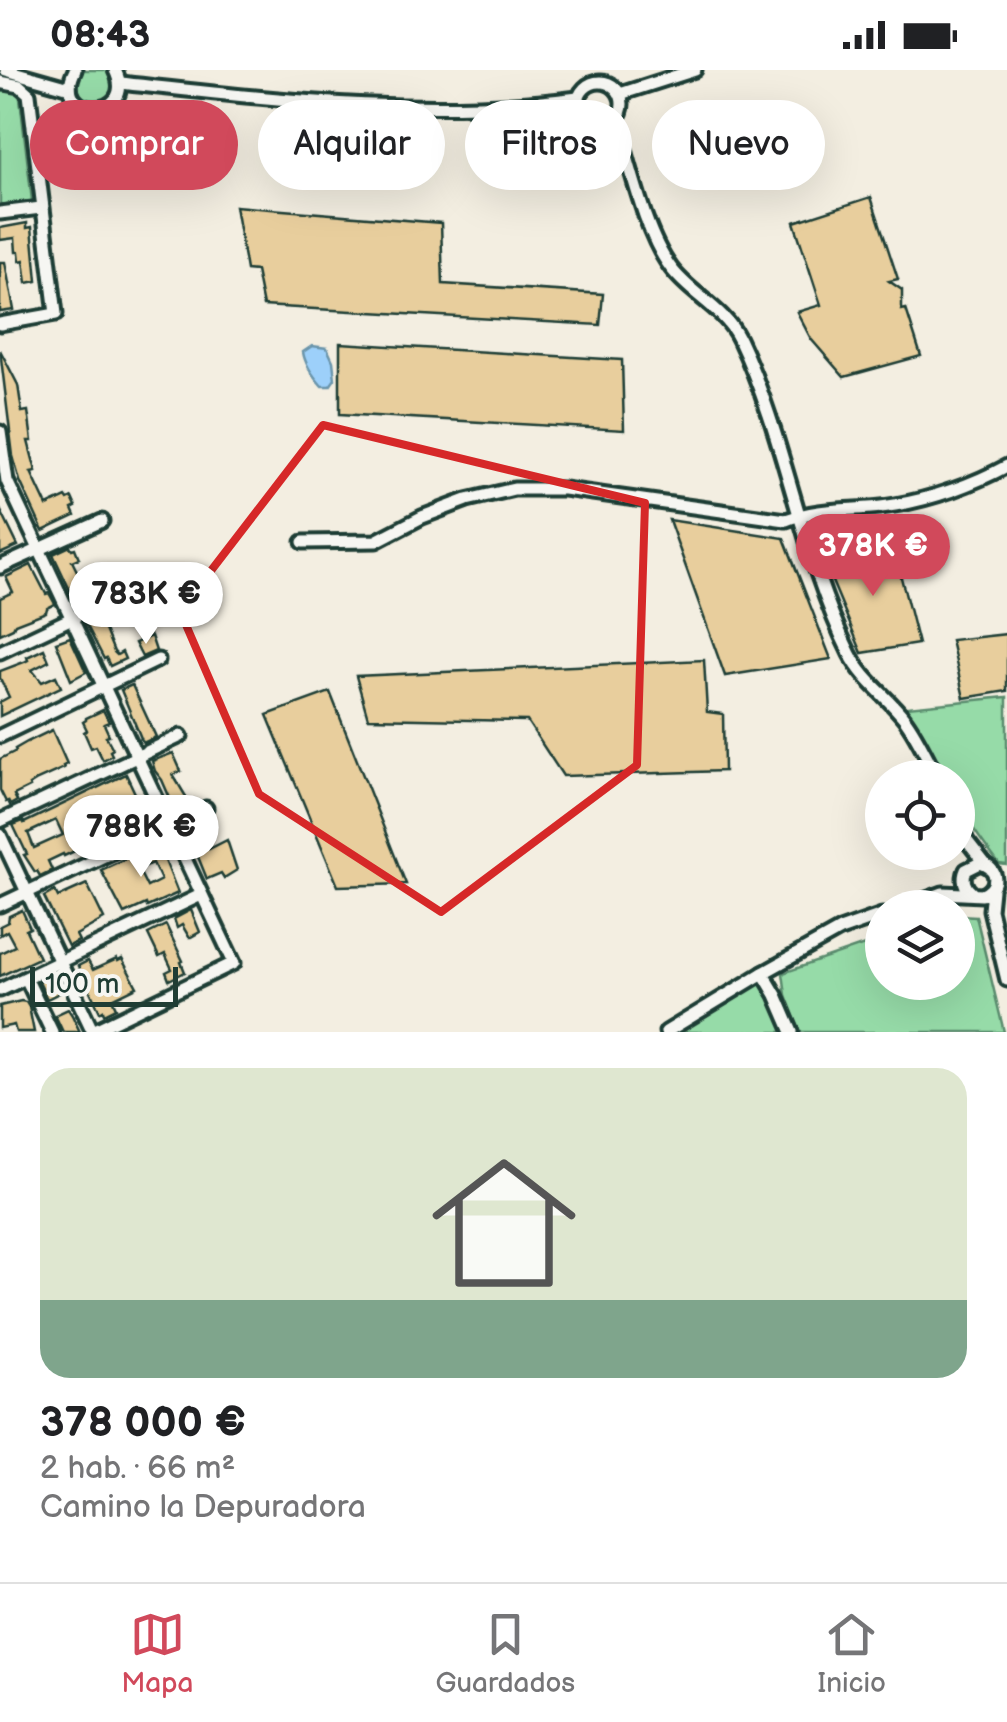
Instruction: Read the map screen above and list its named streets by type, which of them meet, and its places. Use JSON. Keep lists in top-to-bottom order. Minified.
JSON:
{"scale_bar":"100 m","page":{"status":"08:43","chip":["Comprar","Alquilar","Filtros","Nuevo"],"price":["378K €","783K €","788K €"],"scale":"100 m","list":[{"name":"378 000 €","note":"2 hab. · 66 m² · Camino la Depuradora"}],"tabs":["Mapa","Guardados","Inicio"]}}
